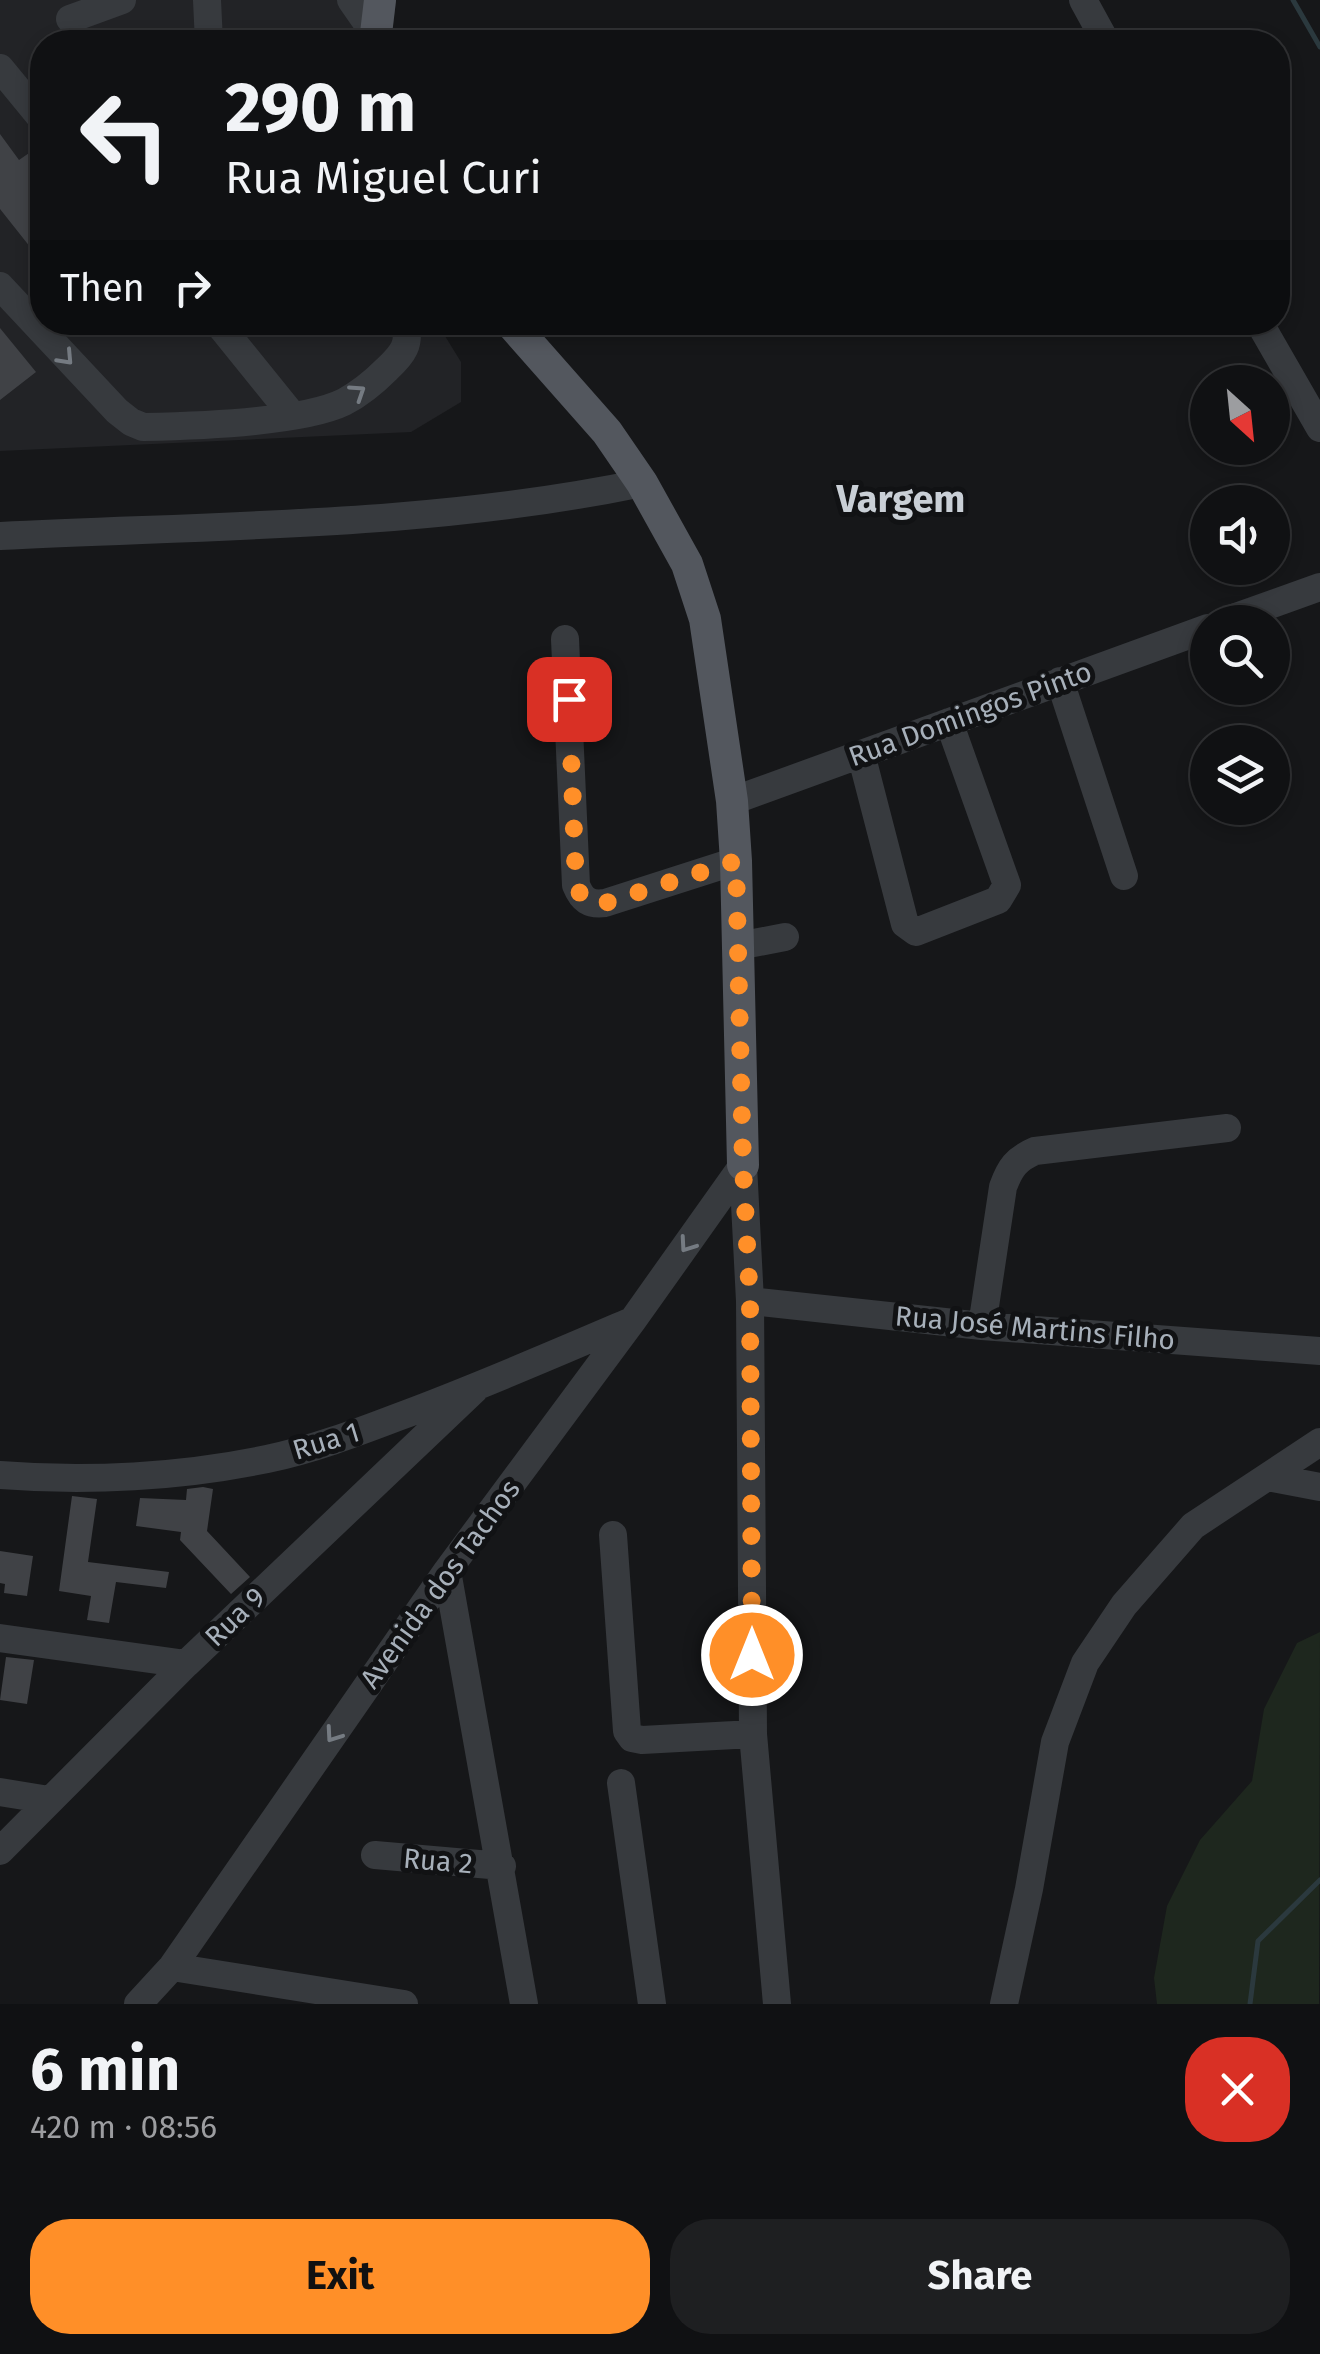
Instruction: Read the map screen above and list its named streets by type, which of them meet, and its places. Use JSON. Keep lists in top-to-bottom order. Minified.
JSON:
{"streets":{"street":["Rua Domingos Pinto","Rua José Martins Filho","Rua 1","Avenida dos Tachos","Rua 9","Rua 2"]},"crossings":[["Rua 1","Avenida dos Tachos"],["Rua 1","Rua 9"]],"one_way":["Avenida dos Tachos"],"districts":["Vargem"],"north":"bottom right","page":{"turn":["290 m","Rua Miguel Curi"],"then":"Then","heading":["6 min","420 m · 08:56"],"buttons":["Exit","Share"]}}
